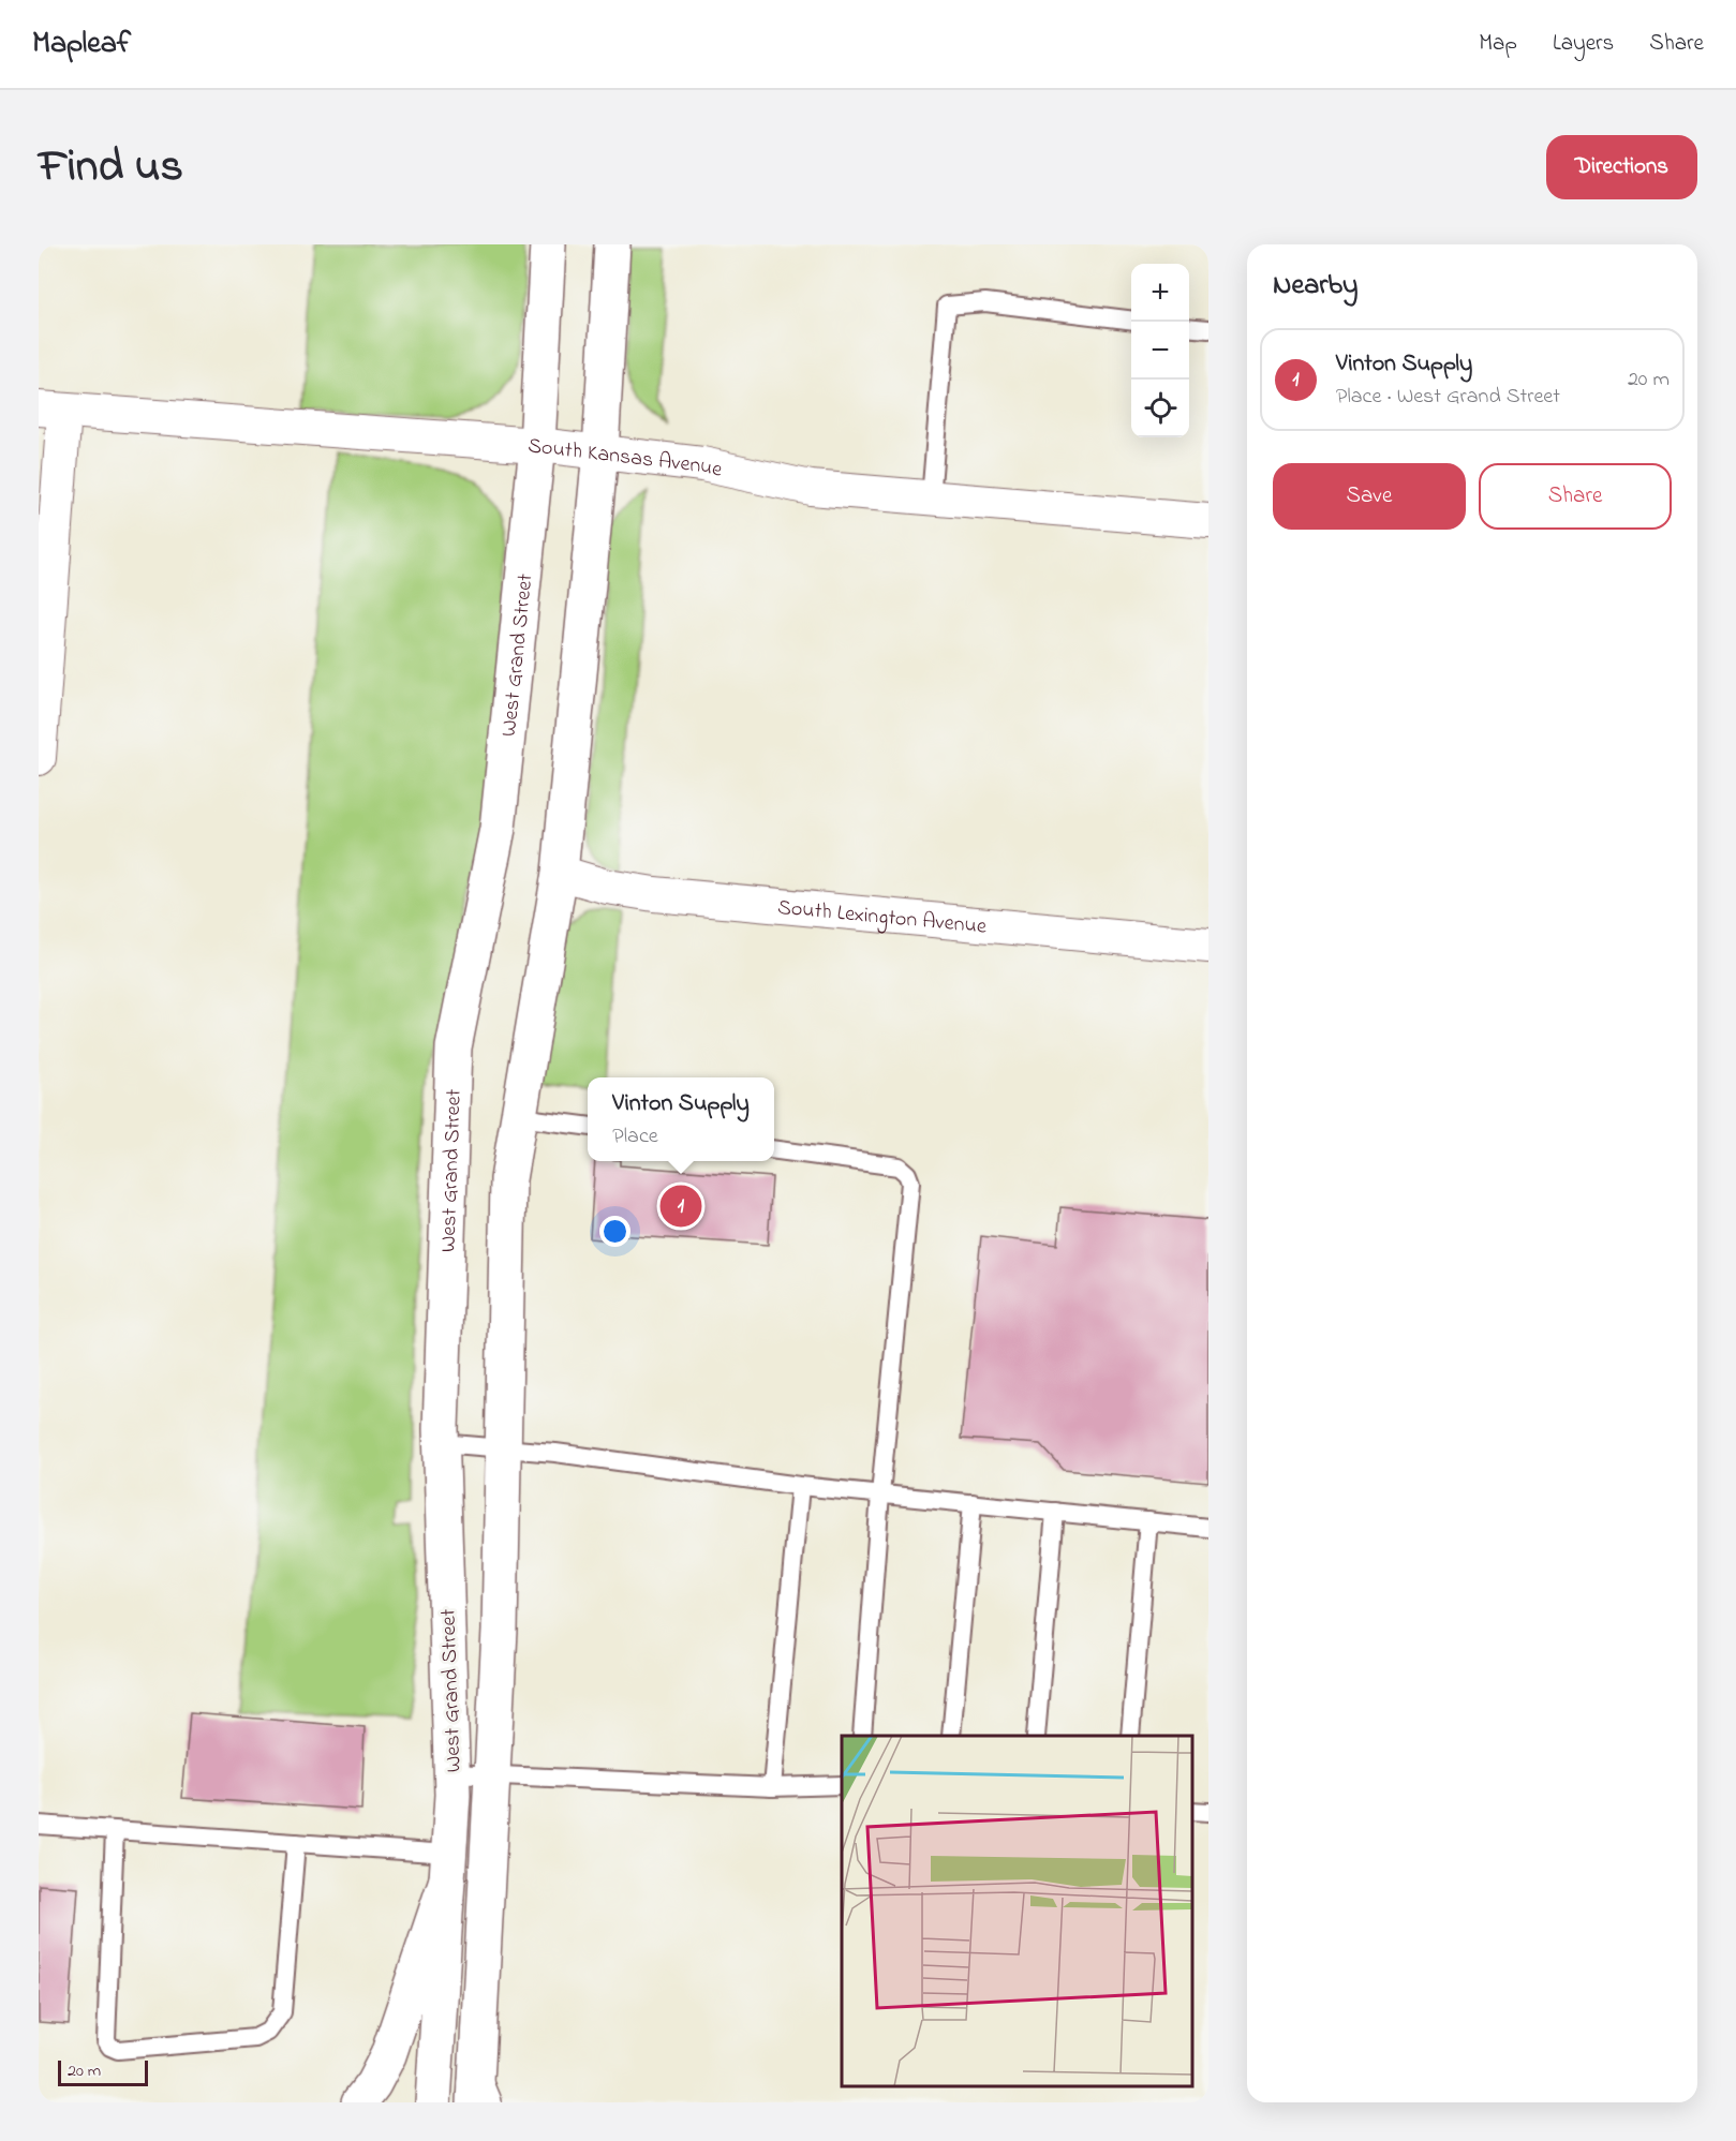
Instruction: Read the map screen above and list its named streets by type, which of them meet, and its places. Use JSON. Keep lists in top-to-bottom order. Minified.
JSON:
{"streets":{"main road":["West Grand Street"],"street":["South Kansas Avenue","South Lexington Avenue"]},"crossings":[["South Kansas Avenue","West Grand Street"],["West Grand Street","South Lexington Avenue"]],"scale_bar":"20 m","page":{"header":"Mapleaf","nav":["Map","Layers","Share"],"title":"Find us","buttons":["Directions",["Save","Share"]],"heading":"Nearby","map_buttons":["+","−"],"list":[{"mark":"1","name":"Vinton Supply","note":"Place · West Grand Street","value":"20 m"}],"popup":["Vinton Supply","Place"],"pins":"1","scale":"20 m"}}
